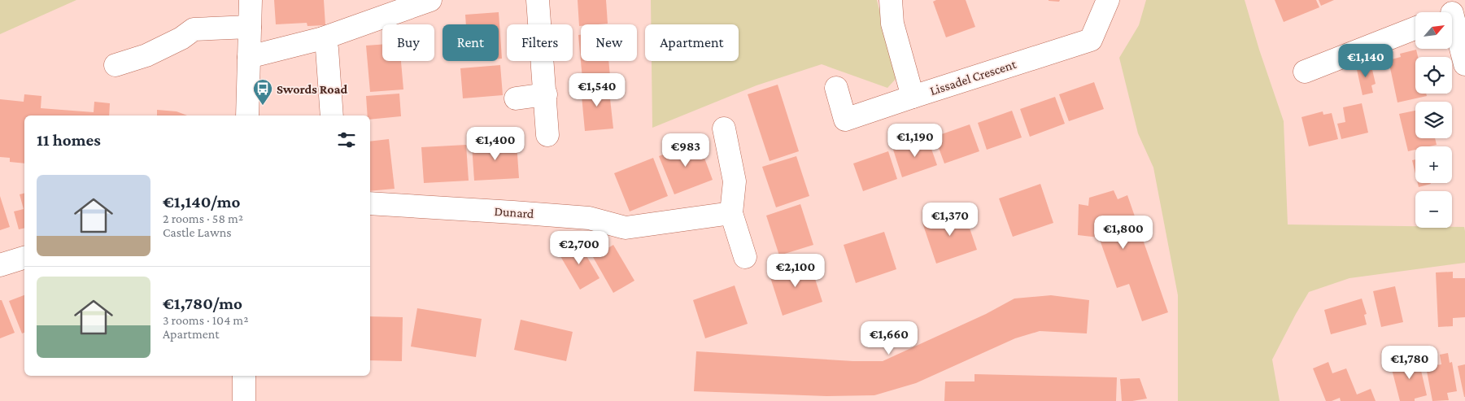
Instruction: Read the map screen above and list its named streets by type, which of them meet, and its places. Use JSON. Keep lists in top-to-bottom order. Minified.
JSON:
{"streets":{"street":["Lissadel Crescent","Dunard"]},"places":{"bus stop":["Swords Road"]},"north":"top right","page":{"map_buttons":["+","−"],"chip":["Buy","Rent","Filters","New","Apartment"],"price":["€1,140","€1,540","€1,190","€1,400","€983","€1,370","€1,800","€2,700","€2,100","€1,660","€1,780"],"heading":"11 homes","list":[{"name":"€1,140/mo","note":"2 rooms · 58 m² · Castle Lawns"},{"name":"€1,780/mo","note":"3 rooms · 104 m² · Apartment"}]}}
